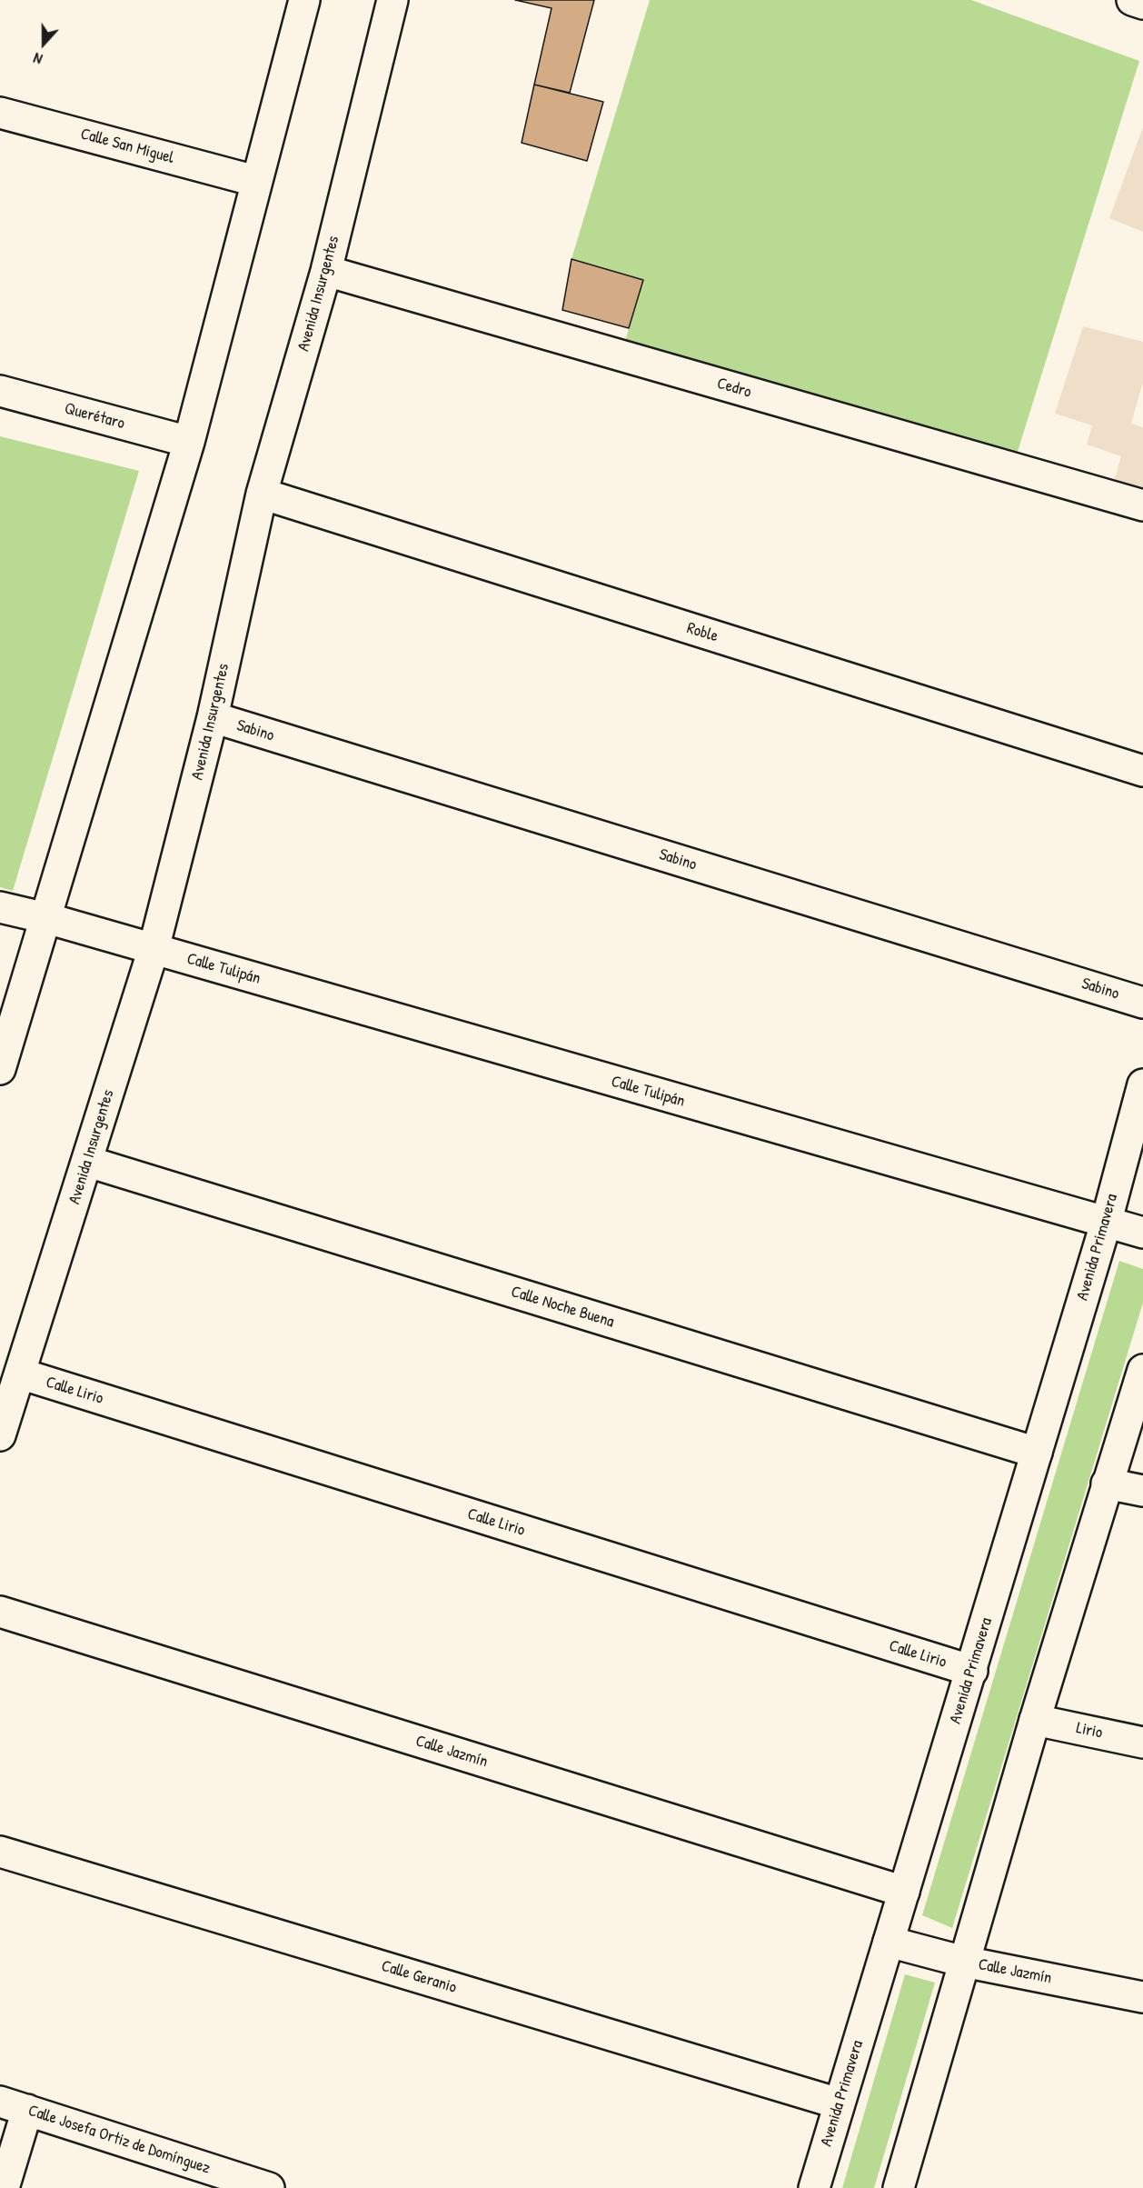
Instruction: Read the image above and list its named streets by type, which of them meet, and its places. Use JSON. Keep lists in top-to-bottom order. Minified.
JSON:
{"streets":{"street":["Calle San Miguel","Avenida Insurgentes","Cedro","Querétaro","Roble","Sabino","Calle Tulipán","Avenida Primavera","Calle Noche Buena","Calle Lirio","Lirio","Calle Jazmín","Calle Geranio","Calle Josefa Ortiz de Domínguez"]},"crossings":[["Avenida Insurgentes","Cedro"],["Avenida Insurgentes","Roble"],["Avenida Insurgentes","Sabino"],["Avenida Insurgentes","Calle Tulipán"],["Avenida Insurgentes","Calle Noche Buena"],["Avenida Insurgentes","Calle Lirio"],["Calle Tulipán","Avenida Primavera"],["Avenida Primavera","Calle Noche Buena"],["Avenida Primavera","Calle Lirio"],["Avenida Primavera","Calle Jazmín"],["Avenida Primavera","Calle Geranio"]],"north":"bottom"}
